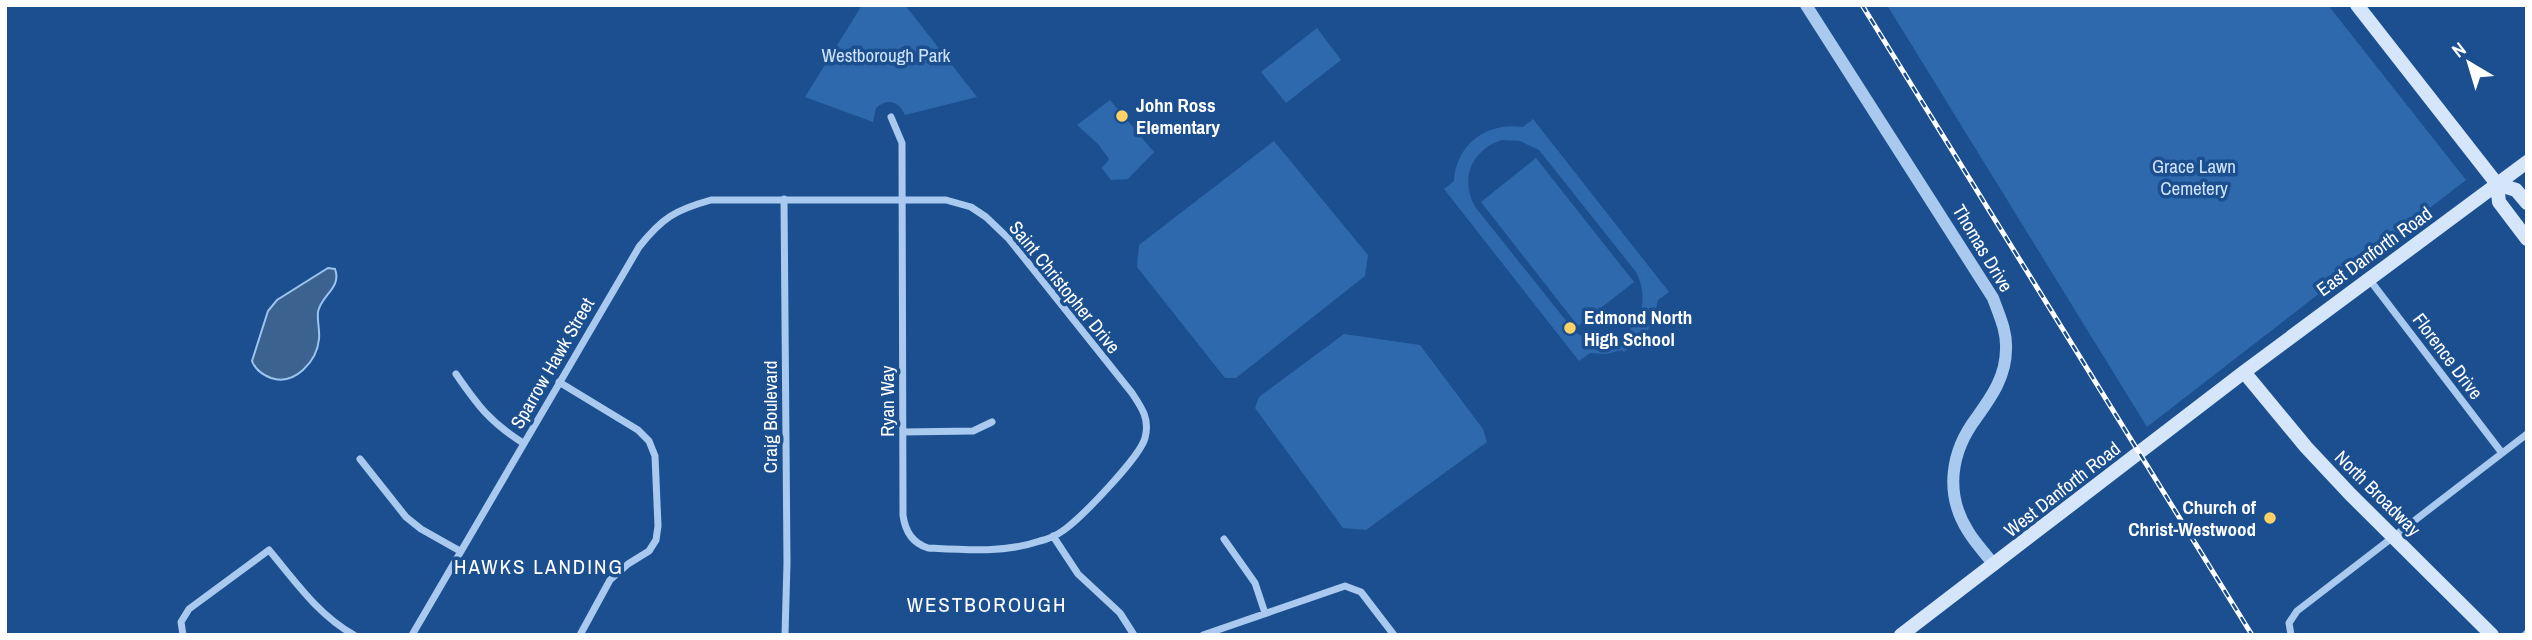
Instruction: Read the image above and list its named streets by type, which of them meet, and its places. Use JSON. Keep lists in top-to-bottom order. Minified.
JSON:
{"streets":{"main road":["East Danforth Road","West Danforth Road","North Broadway"],"street":["Thomas Drive","Saint Christopher Drive","Florence Drive","Sparrow Hawk Street","Ryan Way","Craig Boulevard"]},"crossings":[["Thomas Drive","West Danforth Road"],["East Danforth Road","Florence Drive"],["East Danforth Road","West Danforth Road"],["East Danforth Road","North Broadway"],["Saint Christopher Drive","Sparrow Hawk Street"],["Saint Christopher Drive","Ryan Way"],["Saint Christopher Drive","Craig Boulevard"],["Sparrow Hawk Street","Craig Boulevard"],["West Danforth Road","North Broadway"]],"districts":["HAWKS LANDING","WESTBOROUGH"],"parks":["Westborough Park","Grace Lawn Cemetery"],"places":["John Ross Elementary","Edmond North High School","Church of Christ-Westwood"],"north":"top left"}
